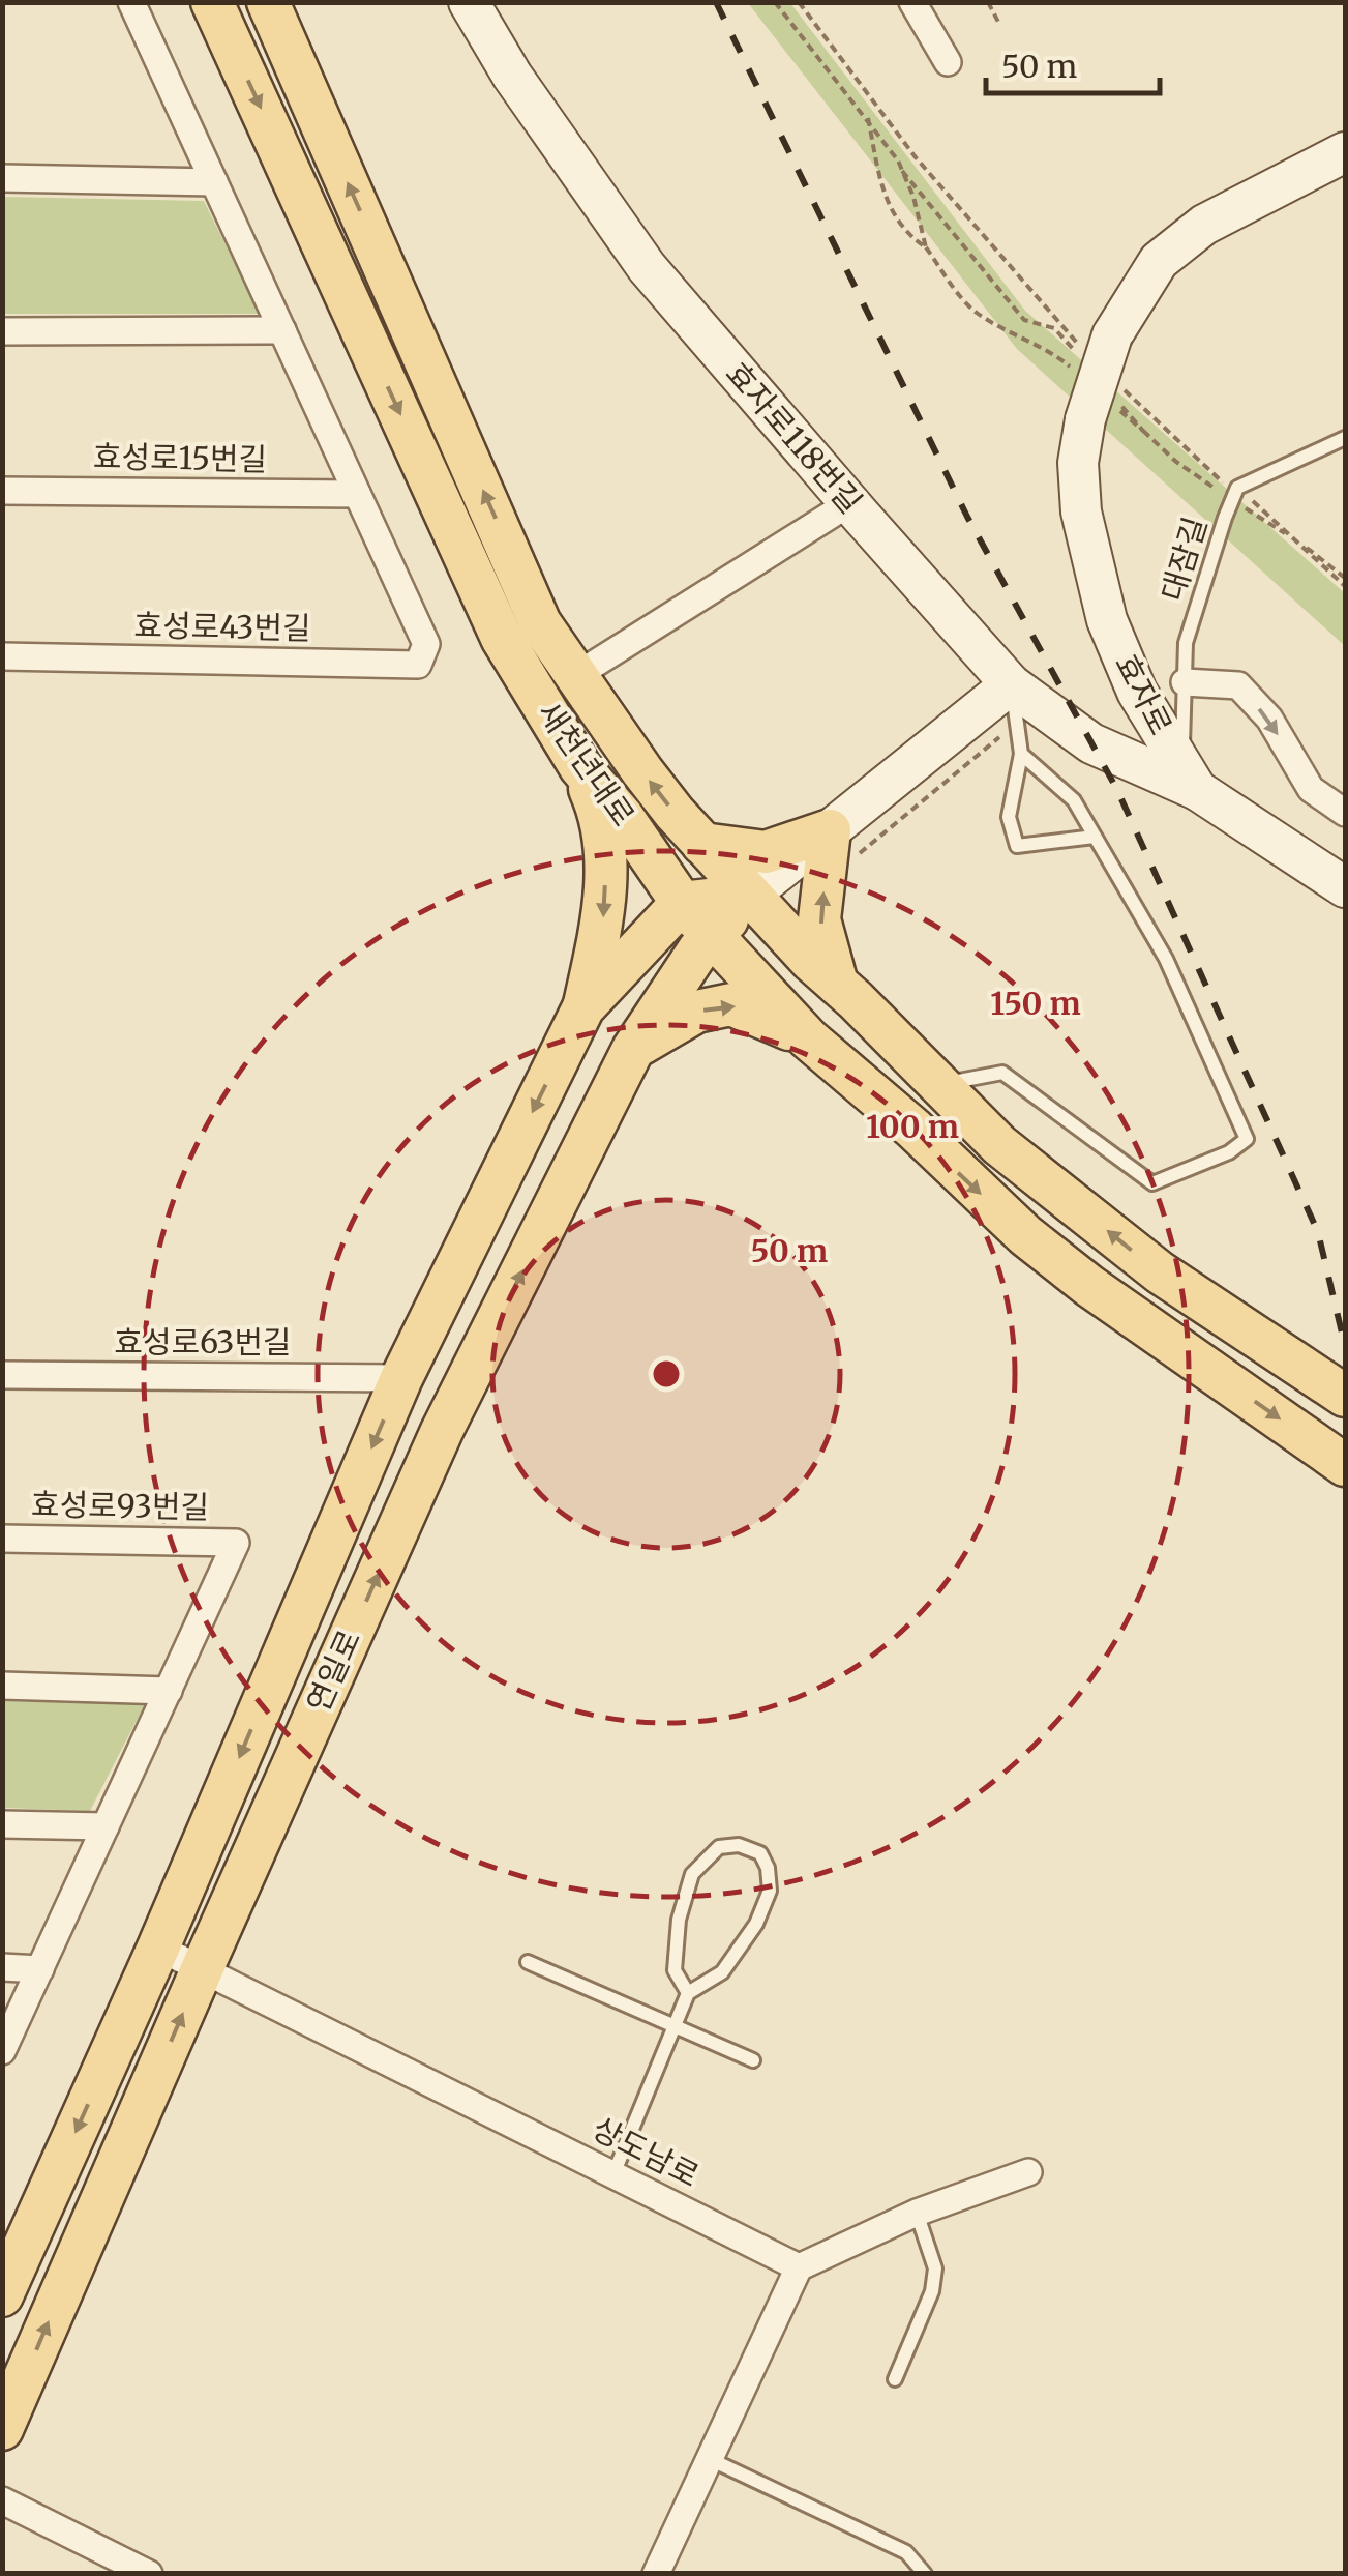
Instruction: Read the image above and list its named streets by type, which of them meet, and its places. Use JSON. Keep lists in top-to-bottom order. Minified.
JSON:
{"streets":{"main road":["새천년대로","연일로"],"street":["효자로118번길","효성로15번길","효성로43번길","효자로","효성로63번길","효성로93번길","상도남로"],"lane":["대잠길"]},"crossings":[["효자로118번길","대잠길"],["효자로118번길","효자로"],["효성로15번길","효성로43번길"],["대잠길","효자로"],["새천년대로","연일로"],["효성로63번길","연일로"],["연일로","상도남로"]],"scale_bar":"50 m","rings":["150 m","100 m","50 m"]}
